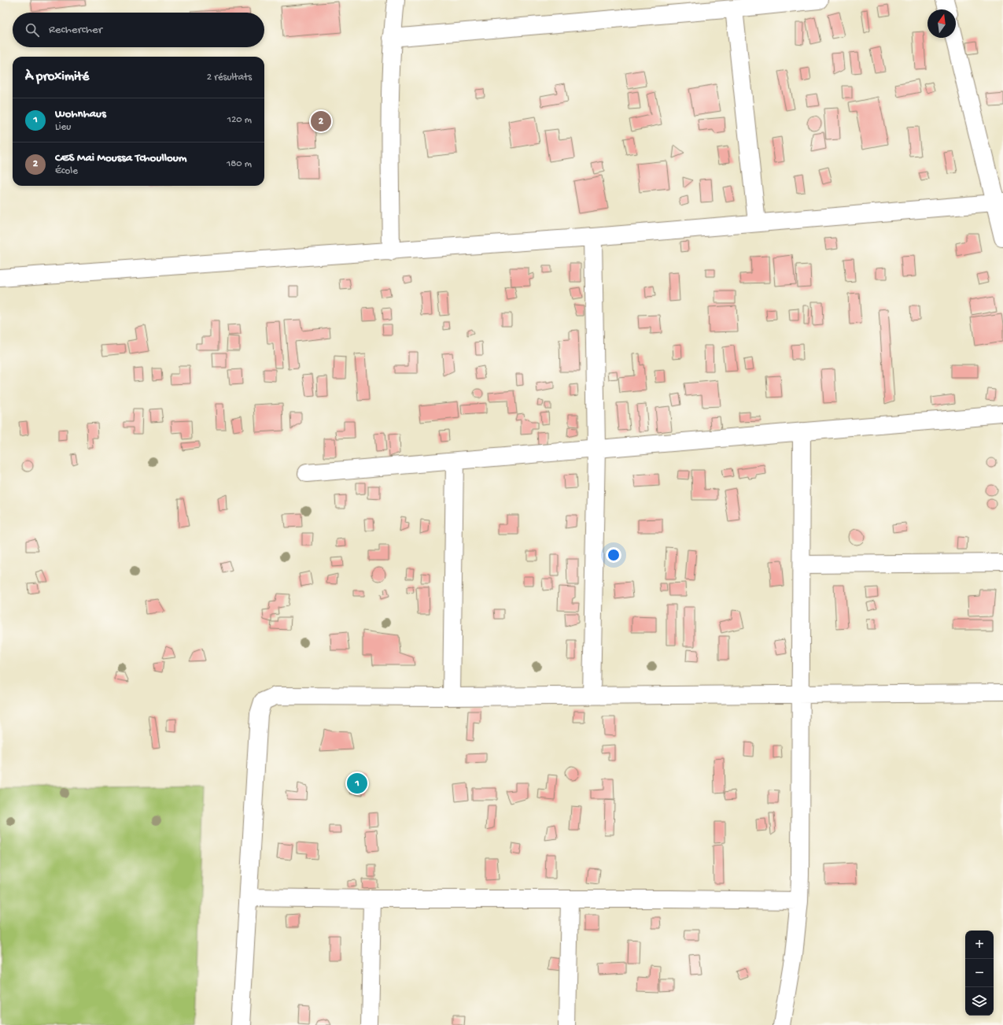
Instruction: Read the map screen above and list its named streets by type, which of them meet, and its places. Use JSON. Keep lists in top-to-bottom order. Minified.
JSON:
{"north":"top","page":{"search":"Rechercher","heading":["À proximité","2 résultats"],"list":[{"mark":"1","name":"Wohnhaus","note":"Lieu","value":"120 m"},{"mark":"2","name":"CES Mai Moussa Tchoulloum","note":"École","value":"180 m"}],"pins":["2","1"],"map_buttons":["+","−"]}}
